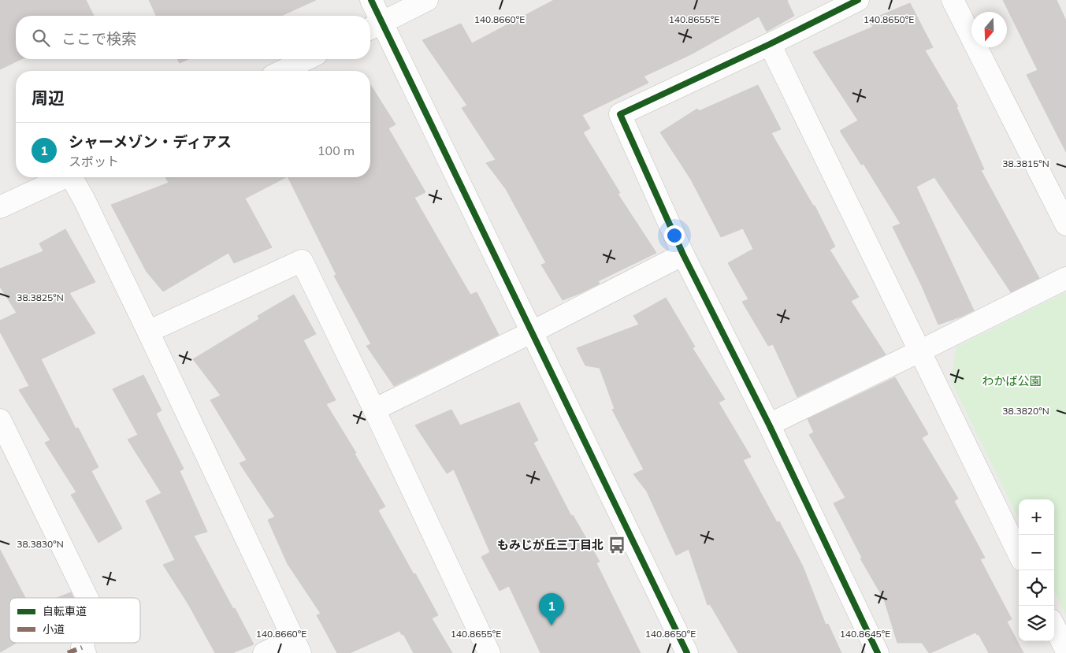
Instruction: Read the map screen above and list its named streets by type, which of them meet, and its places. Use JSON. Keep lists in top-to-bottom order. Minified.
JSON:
{"parks":["わかば公園"],"places":{"bus stop":["もみじが丘三丁目北"]},"legend":["自転車道","小道"],"north":"bottom","page":{"search":"ここで検索","heading":"周辺","list":[{"mark":"1","name":"シャーメゾン・ディアス","note":"スポット","value":"100 m"}],"map_buttons":["+","−"],"pins":"1"},"coordinates":["140.8660°E","140.8655°E","140.8650°E","38.3815°N","38.3825°N","38.3820°N","38.3830°N","140.8645°E"]}
